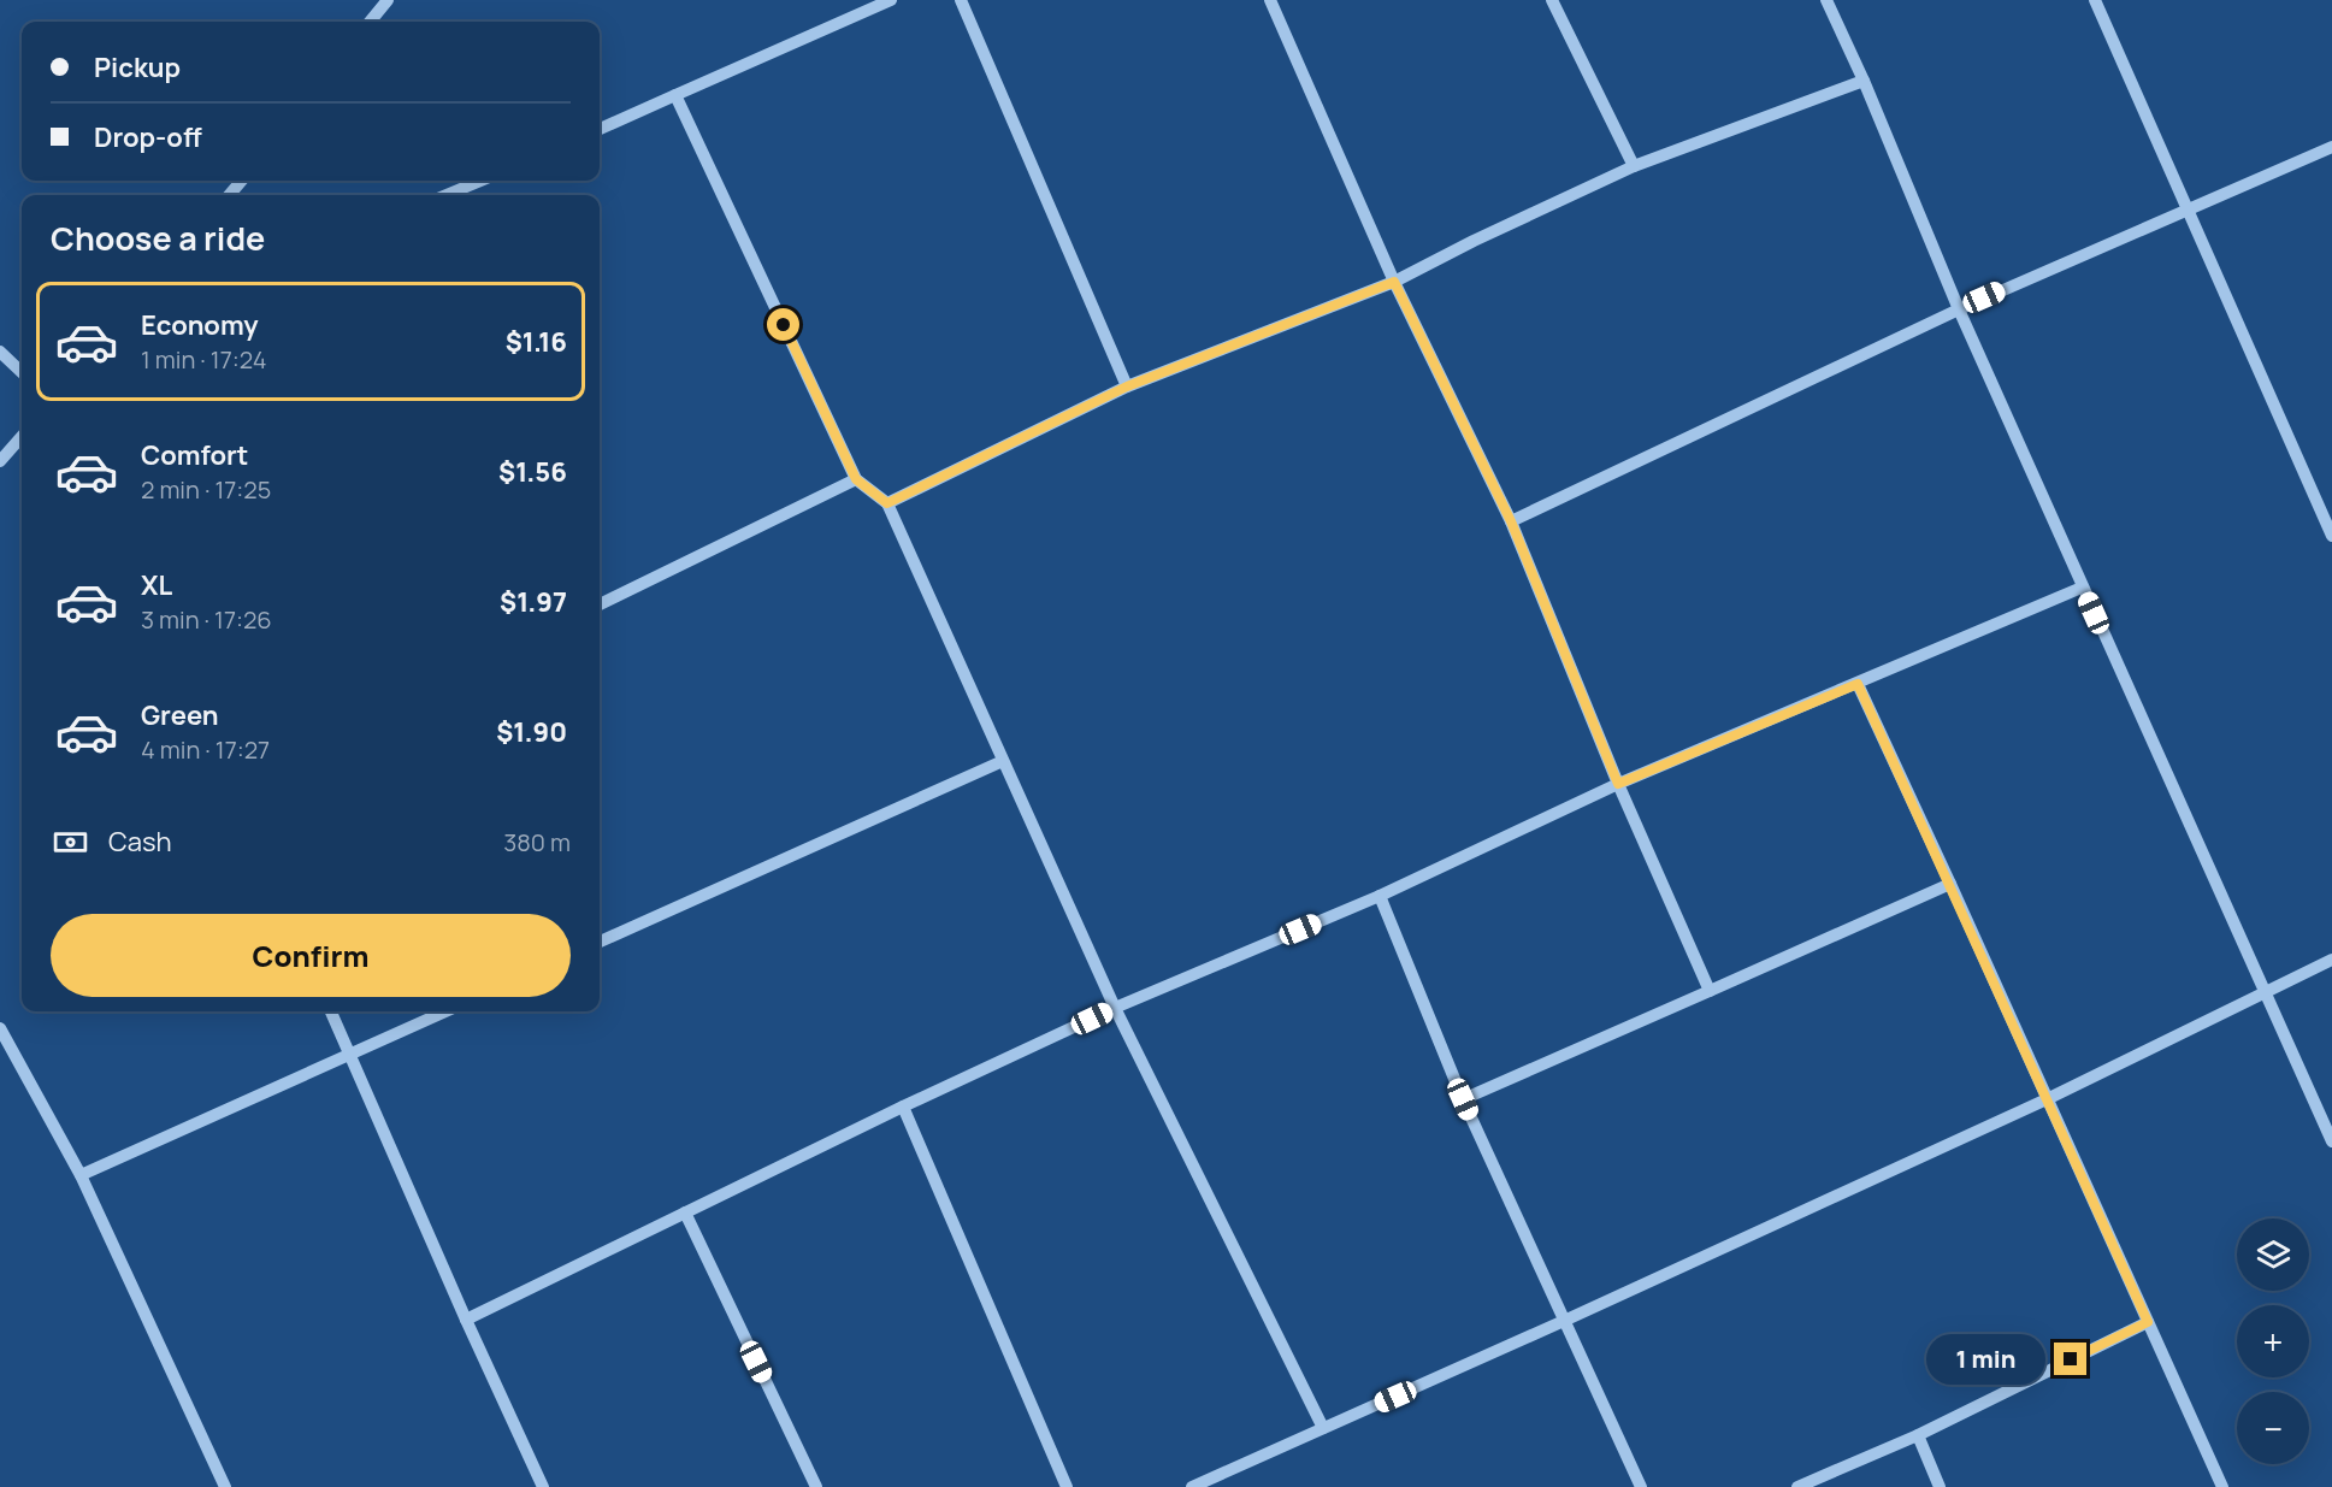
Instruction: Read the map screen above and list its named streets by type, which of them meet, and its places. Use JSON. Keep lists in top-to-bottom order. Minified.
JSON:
{"page":{"banner":["Pickup","Drop-off"],"heading":"Choose a ride","list":[{"name":"Economy","note":"1 min · 17:24","value":"$1.16"},{"name":"Comfort","note":"2 min · 17:25","value":"$1.56"},{"name":"XL","note":"3 min · 17:26","value":"$1.97"},{"name":"Green","note":"4 min · 17:27","value":"$1.90"}],"pay":["Cash","380 m"],"buttons":"Confirm","map_buttons":["+","−"],"bubble":"1 min"}}
